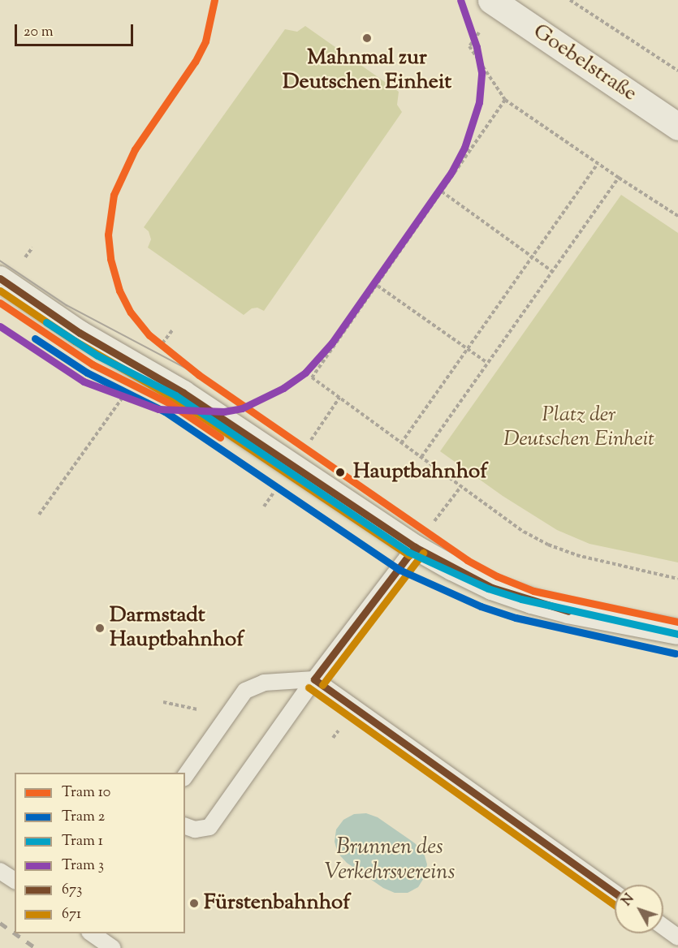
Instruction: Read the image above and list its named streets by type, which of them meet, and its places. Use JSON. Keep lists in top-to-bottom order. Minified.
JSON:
{"streets":{"main road":["Goebelstraße"]},"water":["Brunnen des Verkehrsvereins"],"parks":["Platz der Deutschen Einheit"],"places":["Mahnmal zur Deutschen Einheit","Hauptbahnhof","Darmstadt Hauptbahnhof","Fürstenbahnhof"],"lines":["tram line 10","tram line 3","transit line 673","transit line 671","tram line 1","tram line 2"],"legend":["Tram 10","Tram 2","Tram 1","Tram 3","673","671"],"scale_bar":"20 m","north":"top left"}
